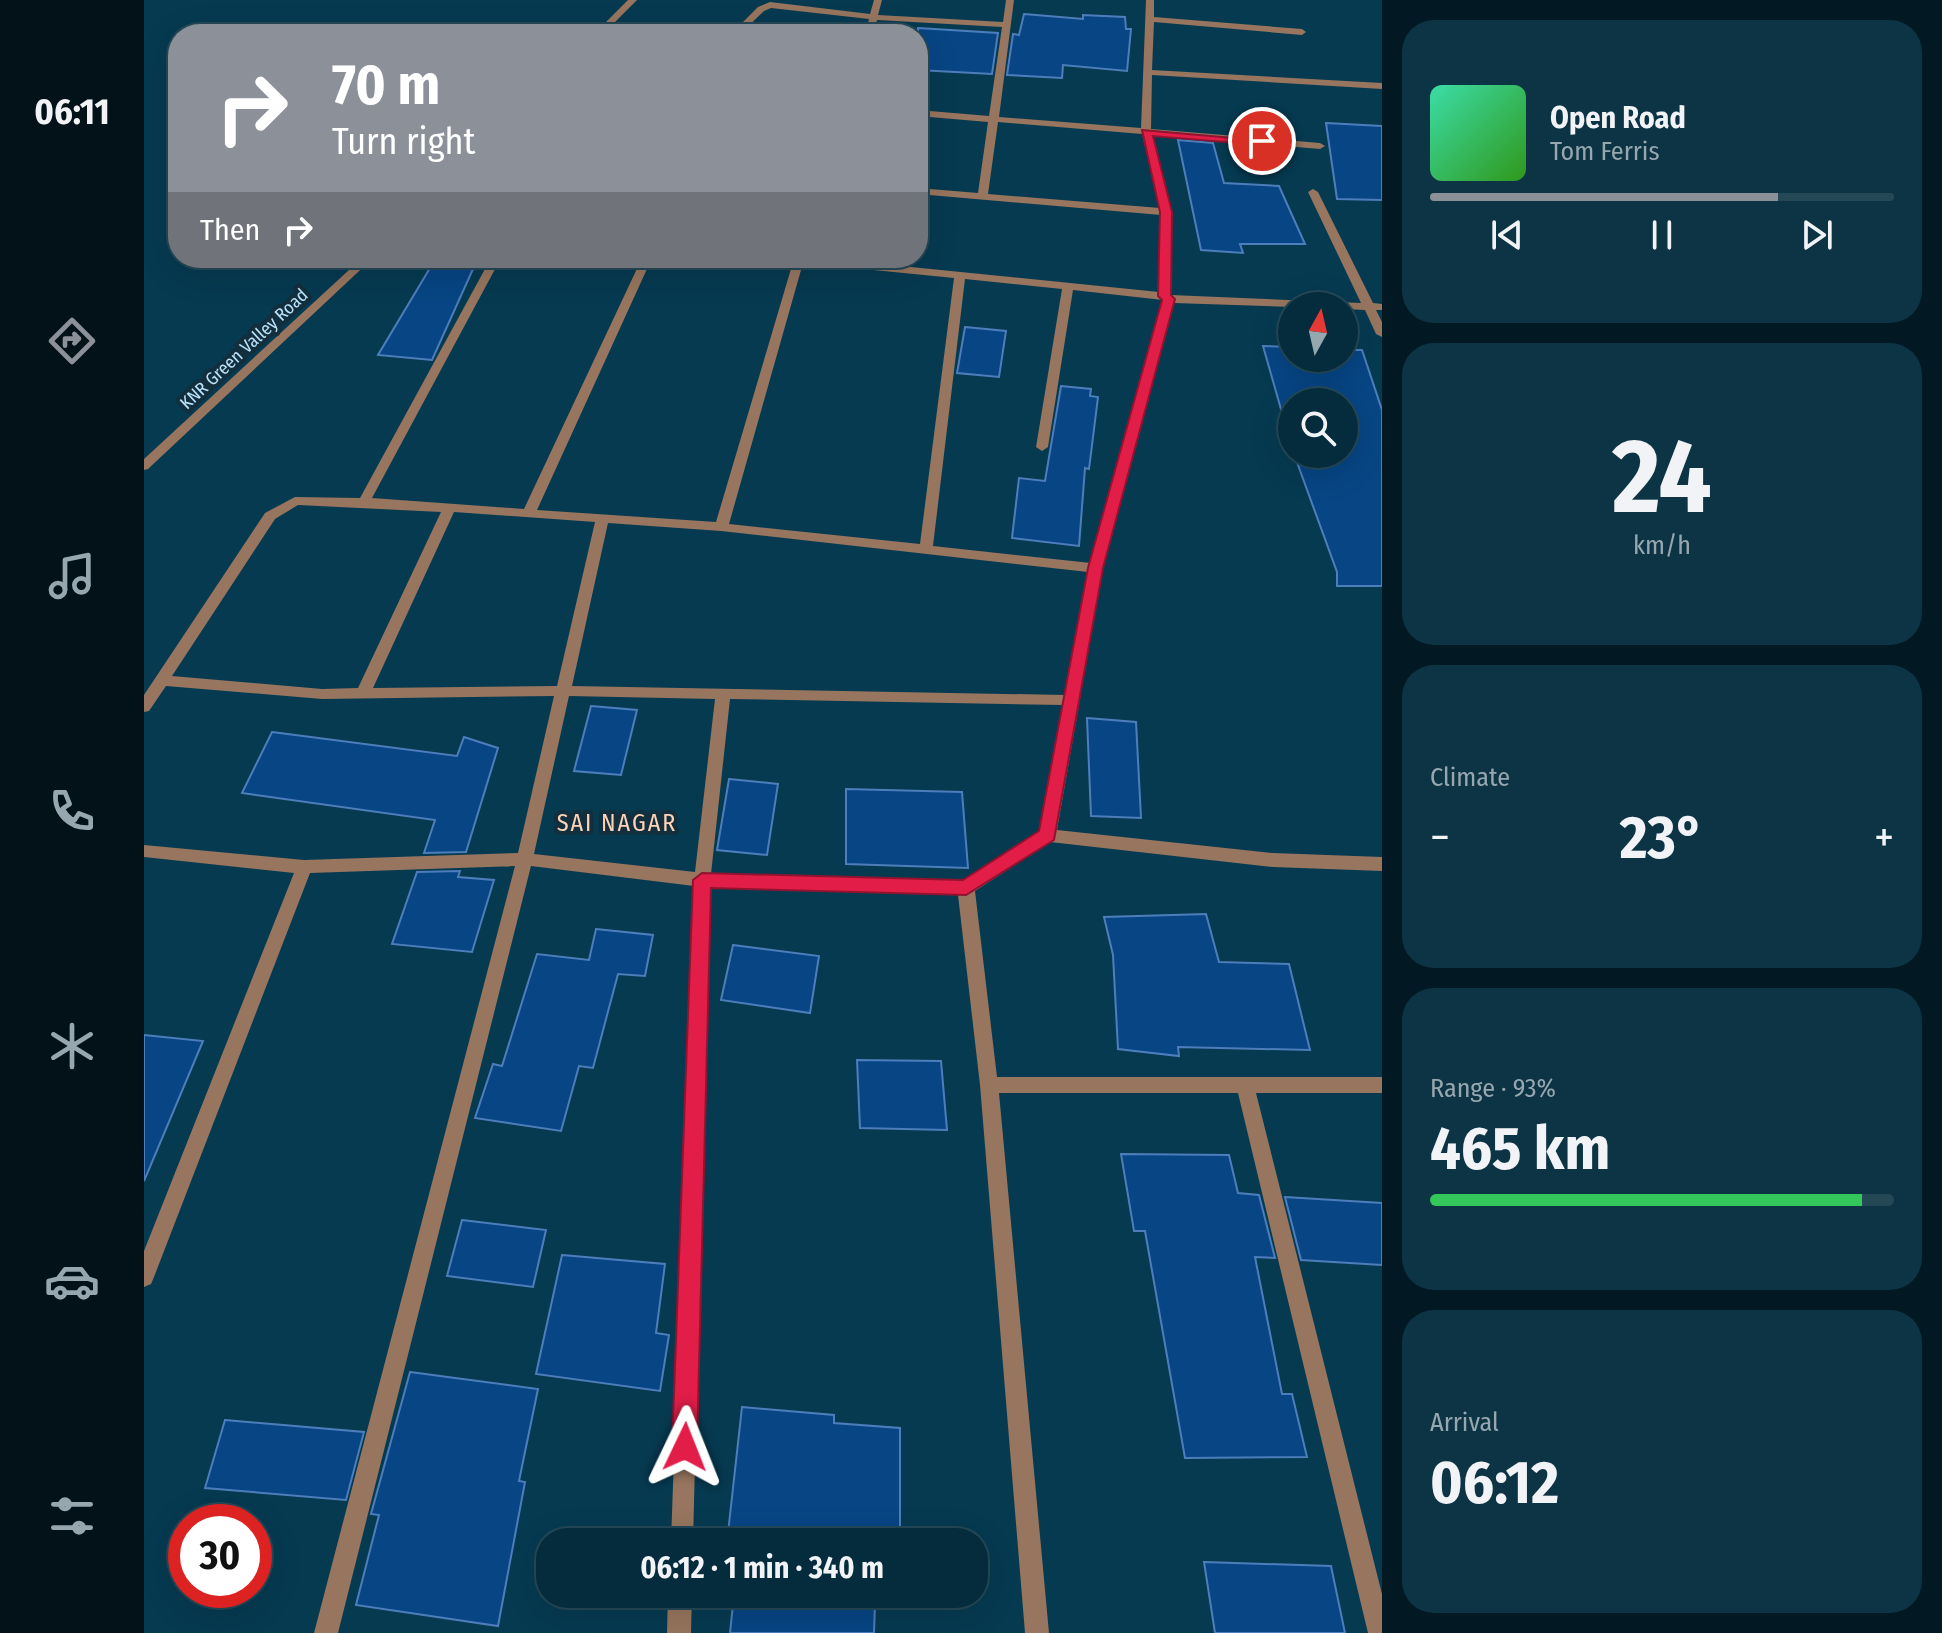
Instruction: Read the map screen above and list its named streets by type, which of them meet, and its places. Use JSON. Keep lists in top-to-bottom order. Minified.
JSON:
{"streets":{"street":["KNR Green Valley Road"]},"districts":["SAI NAGAR"],"north":"top","page":{"tabs":"06:11","turn":["70 m","Turn right"],"song":["Open Road","Tom Ferris"],"then":"Then","tile":[["24","km/h"],"Climate",["Range · 93%","465 km"],["Arrival","06:12"]],"heat":["−","23°","+"],"limit":"30","trip":"06:12 · 1 min · 340 m"}}
